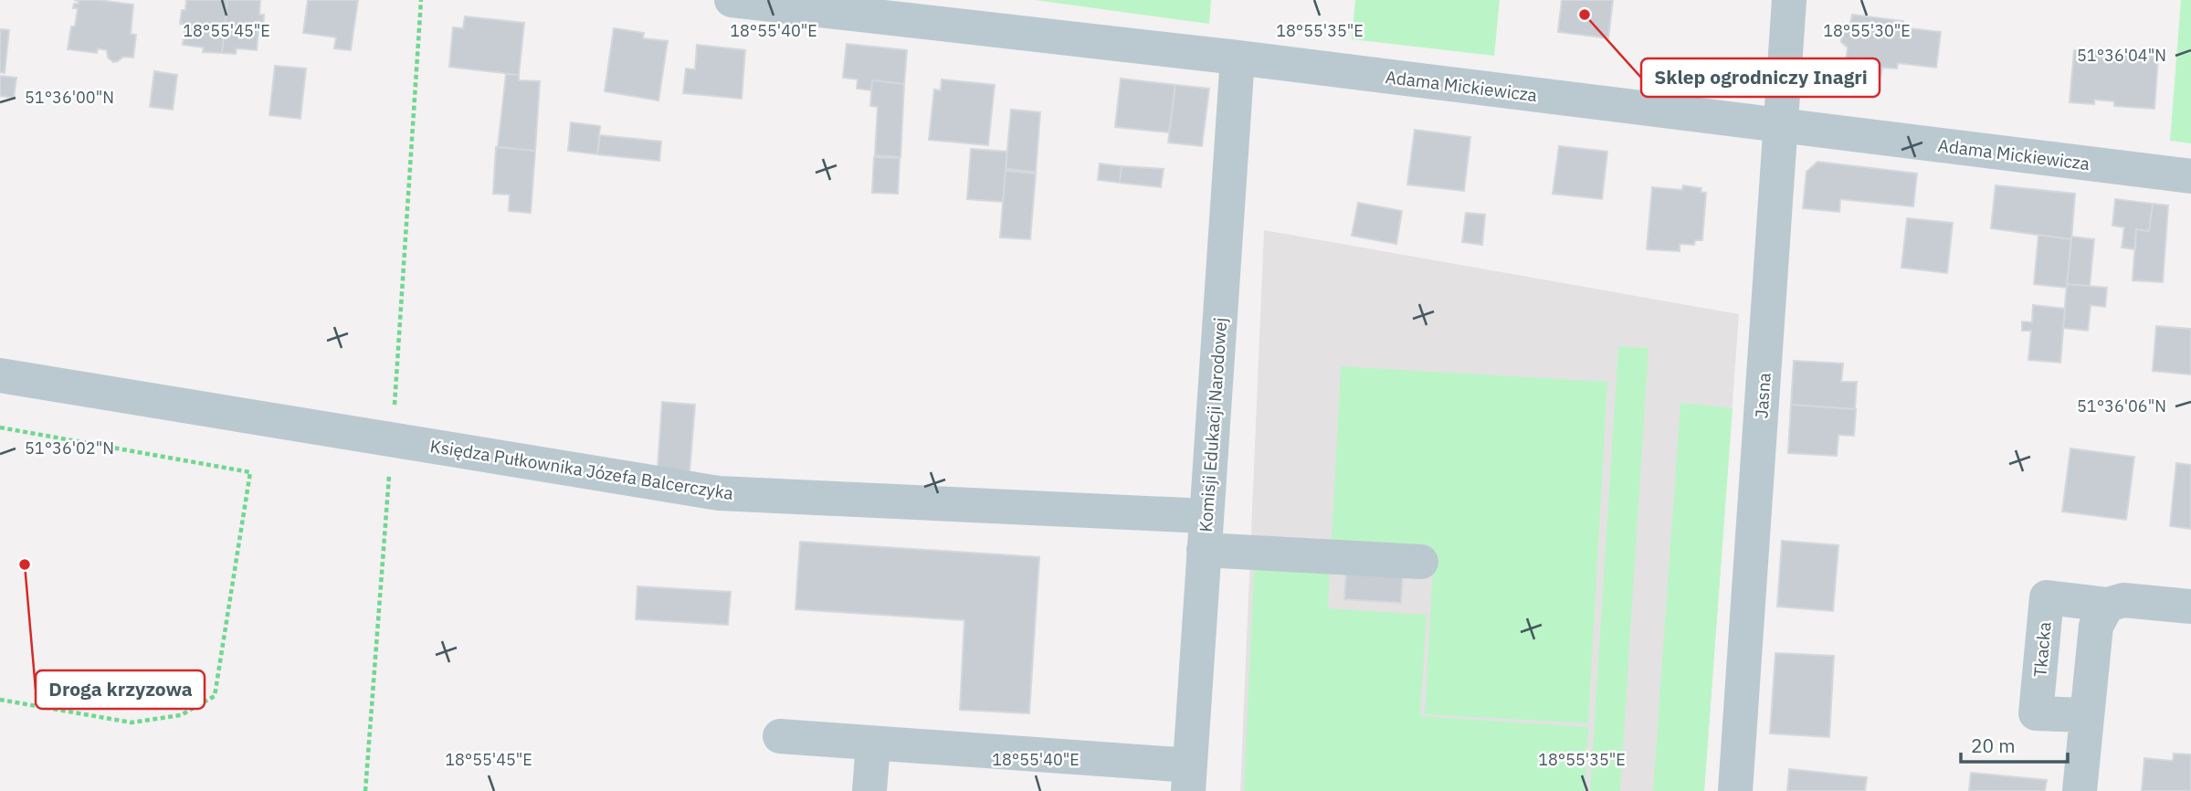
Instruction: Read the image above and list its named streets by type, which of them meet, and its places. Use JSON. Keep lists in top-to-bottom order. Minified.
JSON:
{"streets":{"street":["Adama Mickiewicza","Jasna","Komisji Edukacji Narodowej","Księdza Pułkownika Józefa Balcerczyka","Tkacka"]},"crossings":[["Adama Mickiewicza","Jasna"],["Adama Mickiewicza","Komisji Edukacji Narodowej"],["Komisji Edukacji Narodowej","Księdza Pułkownika Józefa Balcerczyka"]],"places":["Sklep ogrodniczy Inagri","Droga krzyzowa"],"scale_bar":"20 m","coordinates":["18°55'45\"E","18°55'40\"E","18°55'35\"E","18°55'30\"E","51°36'04\"N","51°36'00\"N","51°36'06\"N","51°36'02\"N"]}
